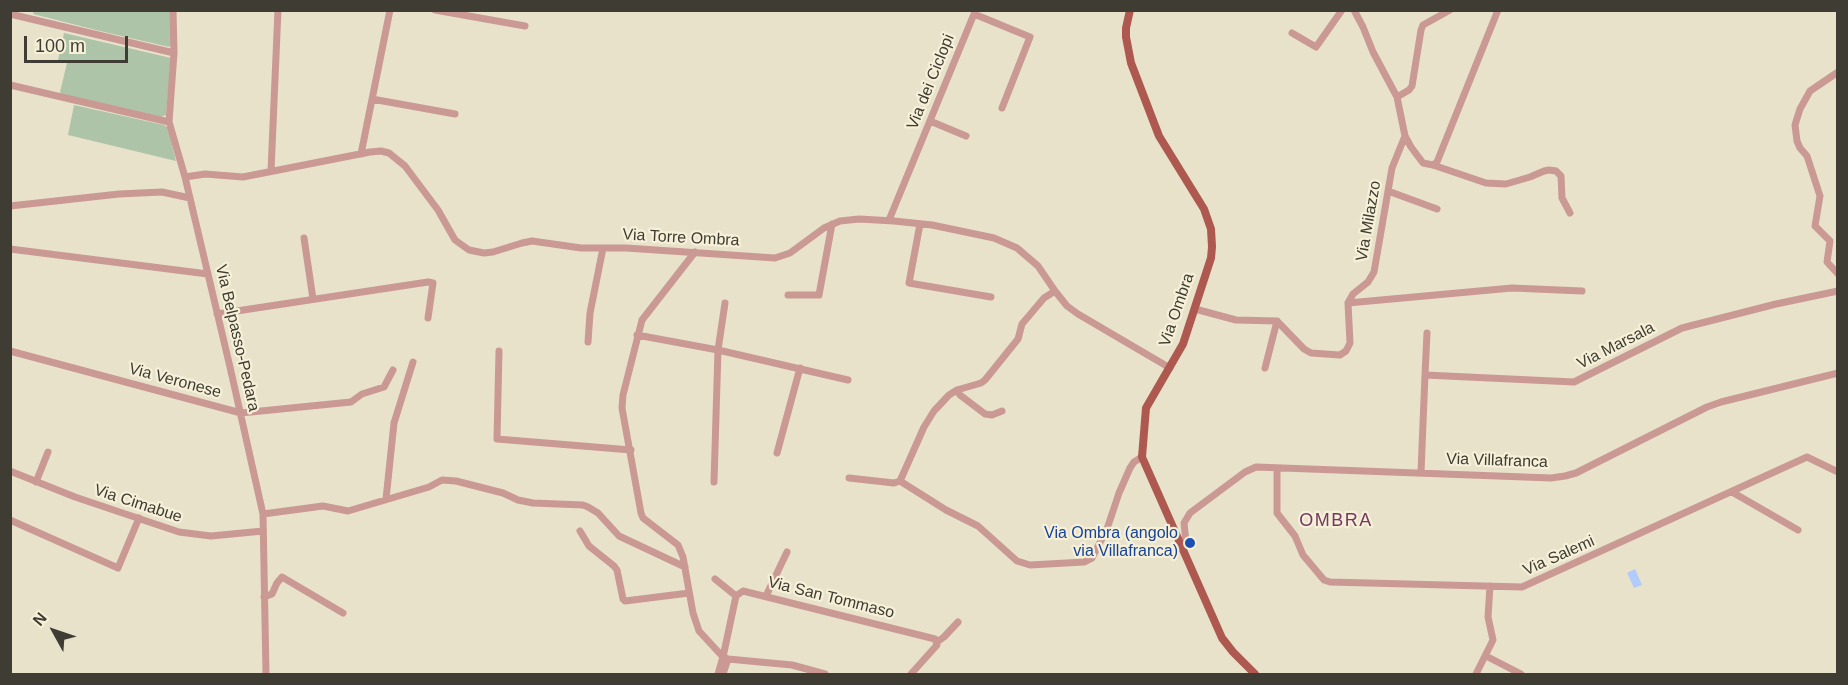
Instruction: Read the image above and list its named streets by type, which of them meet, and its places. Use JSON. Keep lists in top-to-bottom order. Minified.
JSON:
{"streets":{"main road":["Via Ombra"],"street":["Via dei Ciclopi","Via Milazzo","Via Torre Ombra","Via Belpasso-Pedara","Via Marsala","Via Veronese","Via Villafranca","Via Cimabue","Via Salemi","Via San Tommaso"]},"crossings":[["Via dei Ciclopi","Via Torre Ombra"],["Via Torre Ombra","Via Ombra"],["Via Torre Ombra","Via Belpasso-Pedara"],["Via Ombra","Via Villafranca"],["Via Belpasso-Pedara","Via Veronese"],["Via Belpasso-Pedara","Via Cimabue"],["Via Villafranca","Via Salemi"]],"districts":["OMBRA"],"places":["Via Ombra (angolo via Villafranca)"],"scale_bar":"100 m","north":"top left"}
